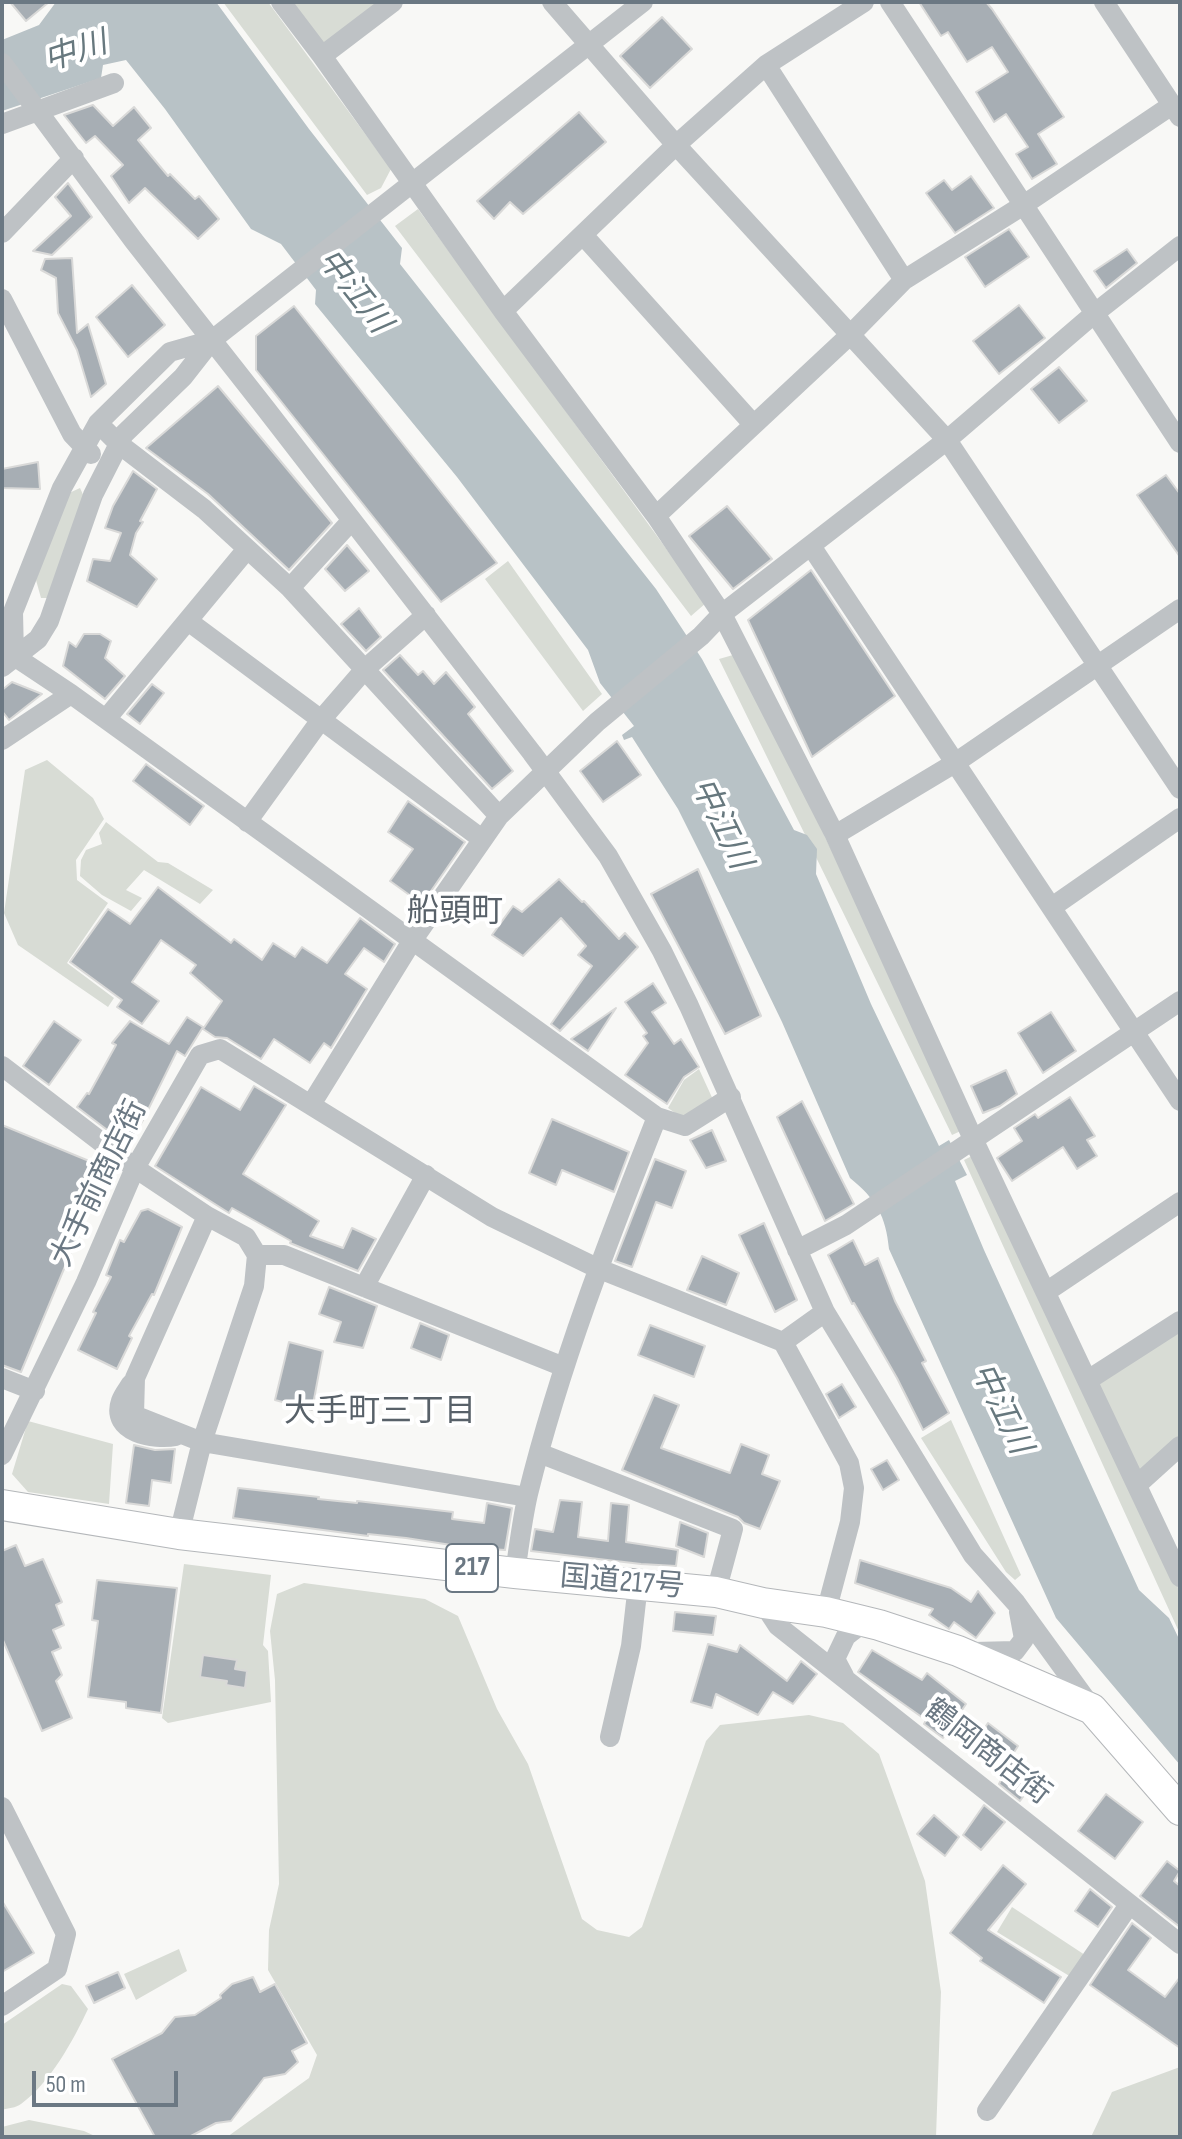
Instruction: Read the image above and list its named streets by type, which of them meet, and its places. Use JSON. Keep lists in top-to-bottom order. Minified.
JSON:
{"streets":{"highway":["217","国道217号"],"street":["大手前商店街","鶴岡商店街"]},"crossings":[["国道217号","鶴岡商店街"]],"districts":["船頭町","大手町三丁目"],"water":["中川","中江川"],"scale_bar":"50 m"}
